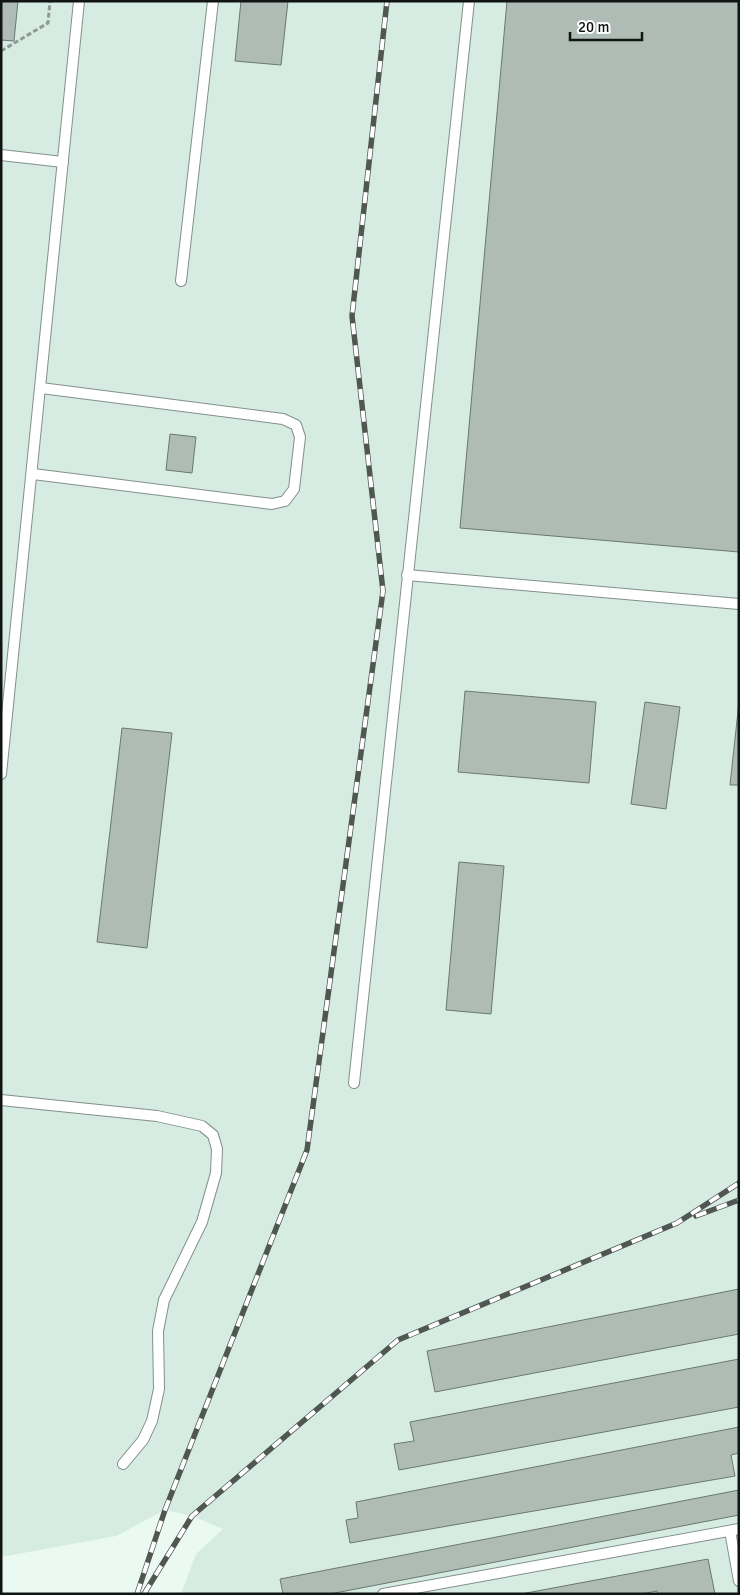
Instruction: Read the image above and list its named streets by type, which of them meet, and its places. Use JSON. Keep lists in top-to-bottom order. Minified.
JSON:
{"scale_bar":"20 m"}
